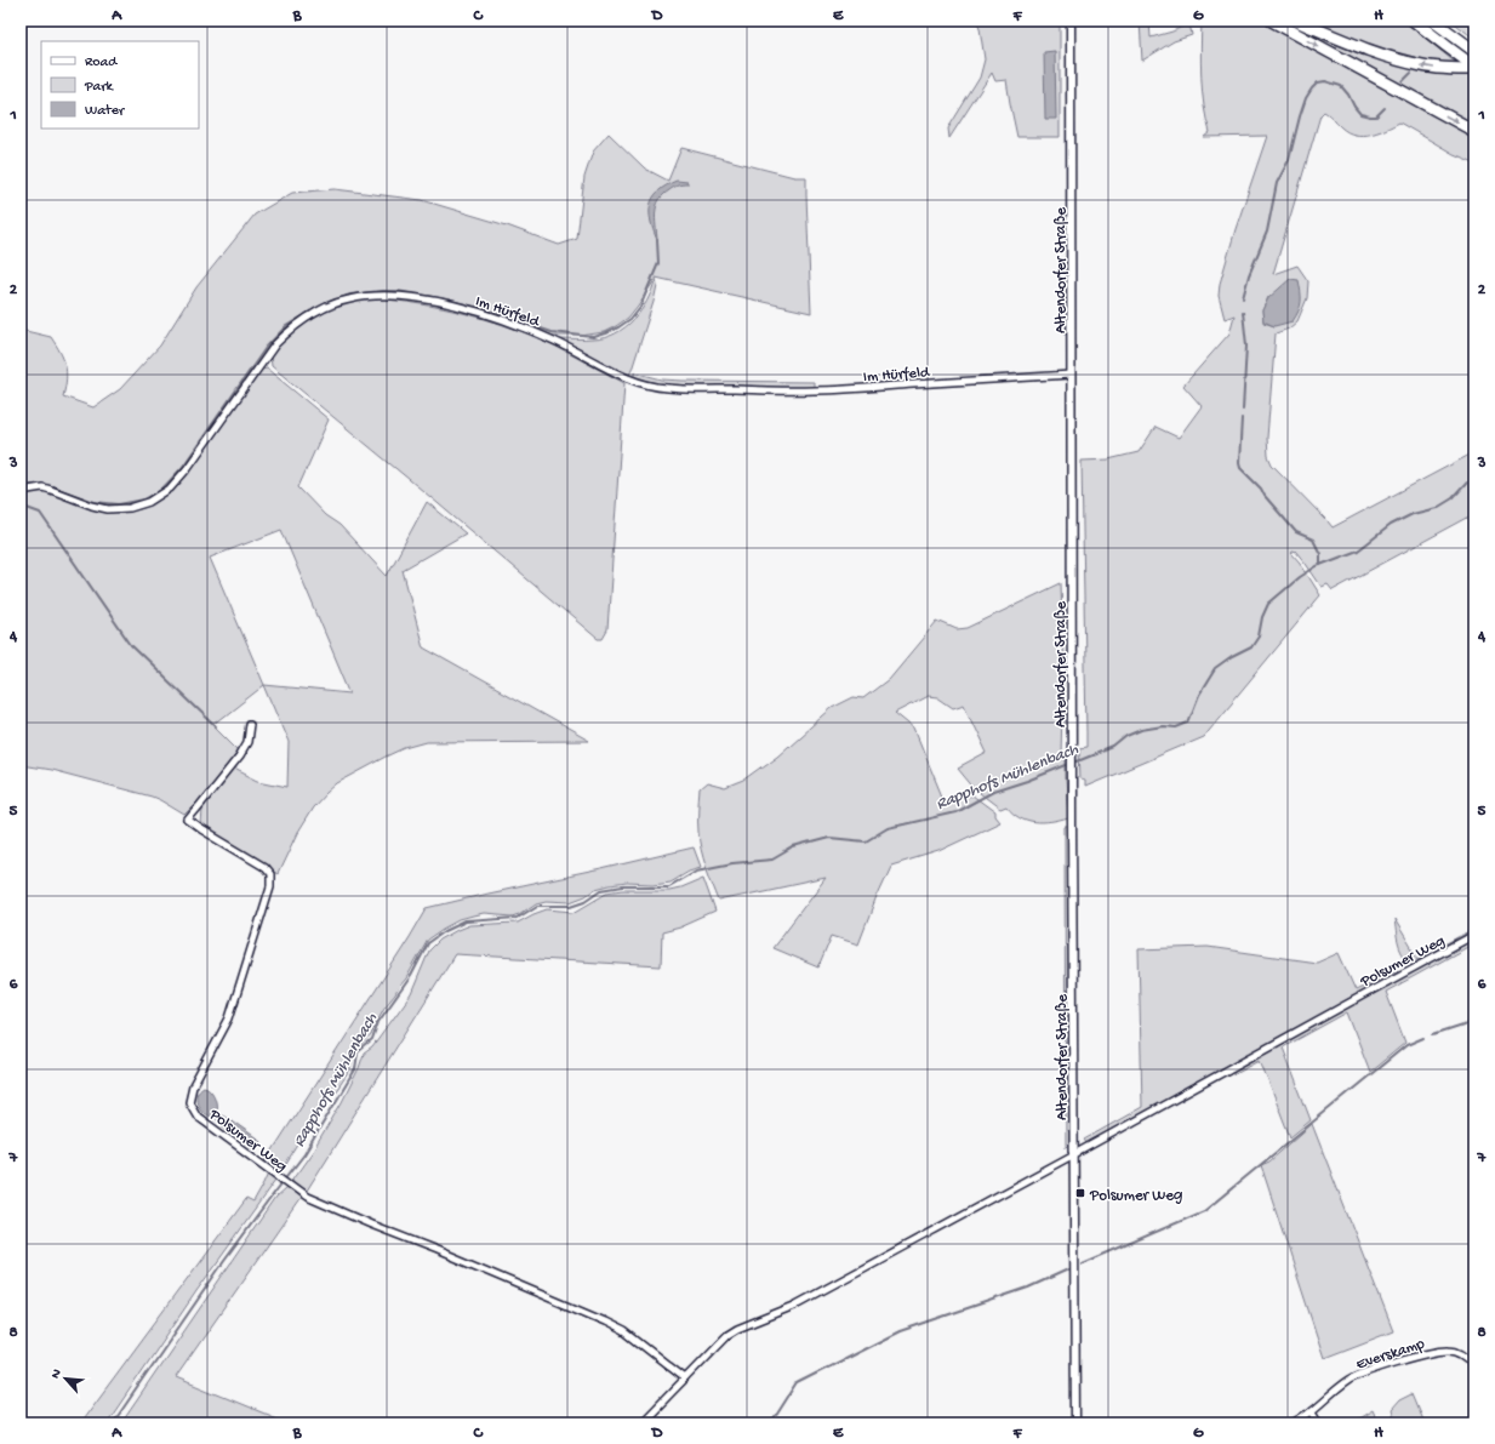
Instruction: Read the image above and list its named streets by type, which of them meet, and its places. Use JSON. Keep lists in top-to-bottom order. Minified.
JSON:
{"streets":{"street":["Altendorfer Straße","Im Hürfeld","Polsumer Weg","Everskamp"]},"crossings":[["Altendorfer Straße","Im Hürfeld"],["Altendorfer Straße","Polsumer Weg"]],"water":["Rapphofs Mühlenbach"],"places":{"transit":["Polsumer Weg"]},"legend":["Road","Park","Water"],"north":"top left","grid":{"columns":["A","B","C","D","E","F","G","H"],"rows":["1","2","3","4","5","6","7","8"]}}
